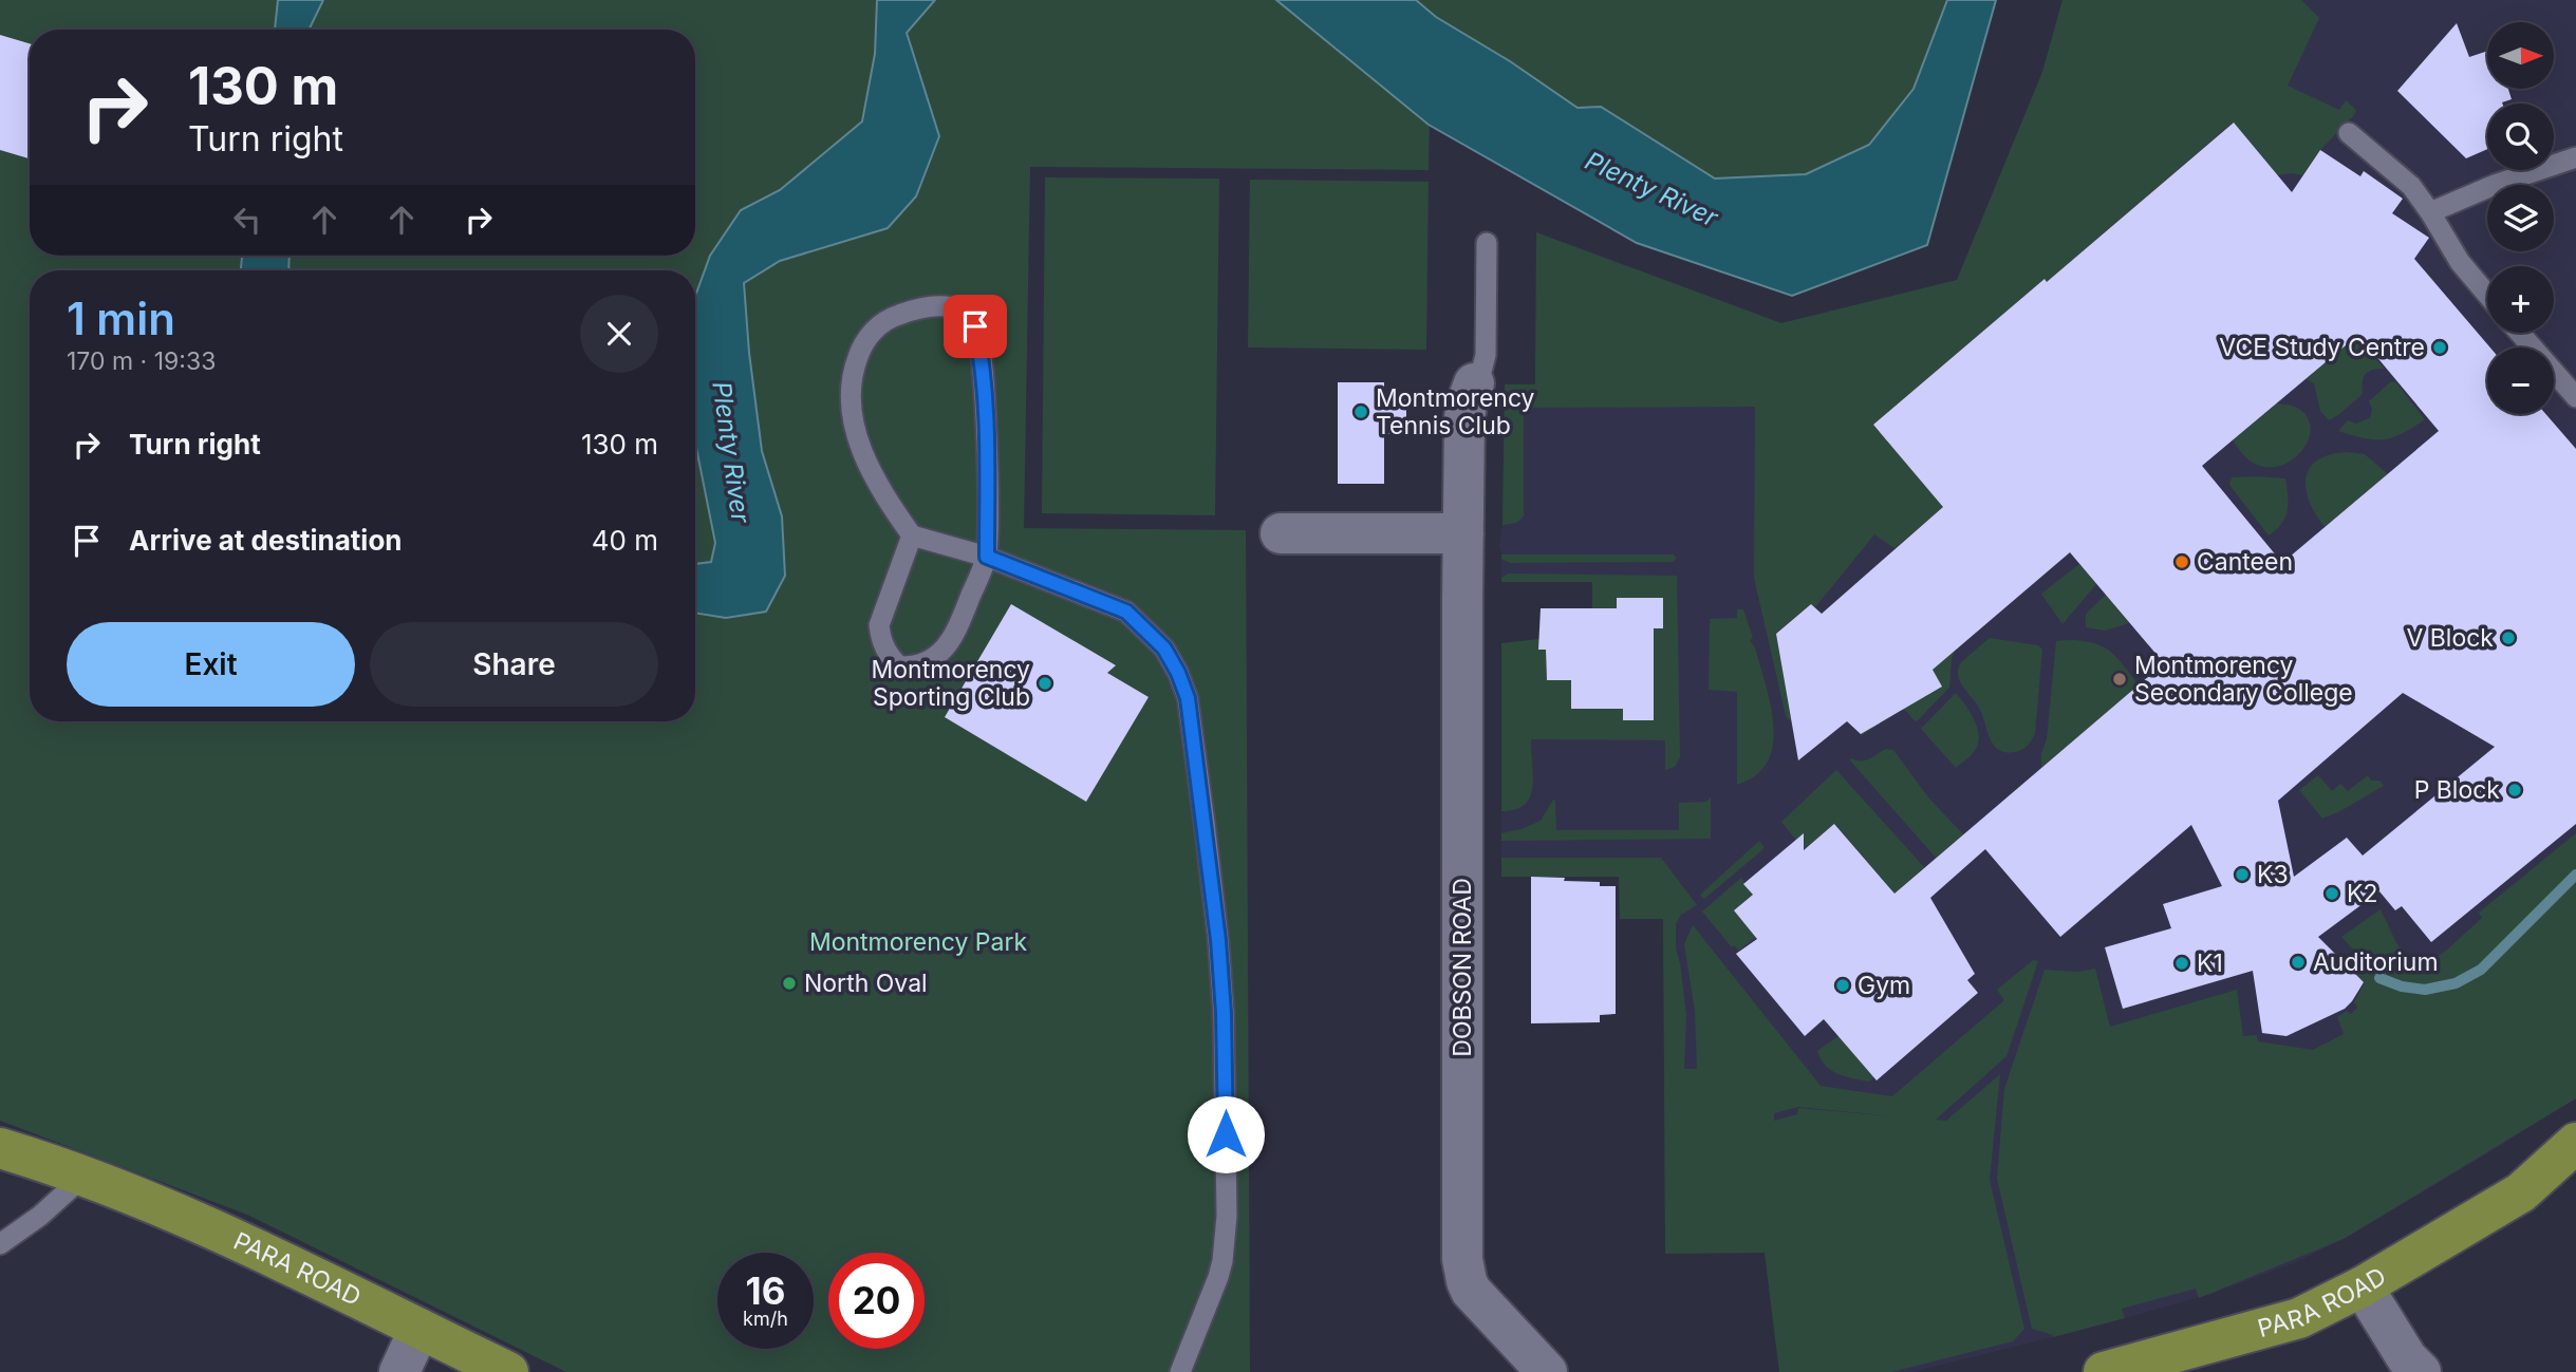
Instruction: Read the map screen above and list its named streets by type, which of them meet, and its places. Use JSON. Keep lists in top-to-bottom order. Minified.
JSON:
{"streets":{"main road":["PARA ROAD"],"street":["DOBSON ROAD"]},"water":["Plenty River"],"parks":["Montmorency Park"],"places":["VCE Study Centre","Montmorency Tennis Club","Canteen","V Block","Montmorency Secondary College","Montmorency Sporting Club","P Block","K3","K2","Auditorium","K1","North Oval","Gym"],"north":"right","page":{"map_buttons":["+","−"],"turn":["130 m","Turn right"],"heading":["1 min","170 m · 19:33"],"list":[{"name":"Turn right","value":"130 m"},{"name":"Arrive at destination","value":"40 m"}],"buttons":["Exit","Share"],"speed":"16 km/h","limit":"20"}}
